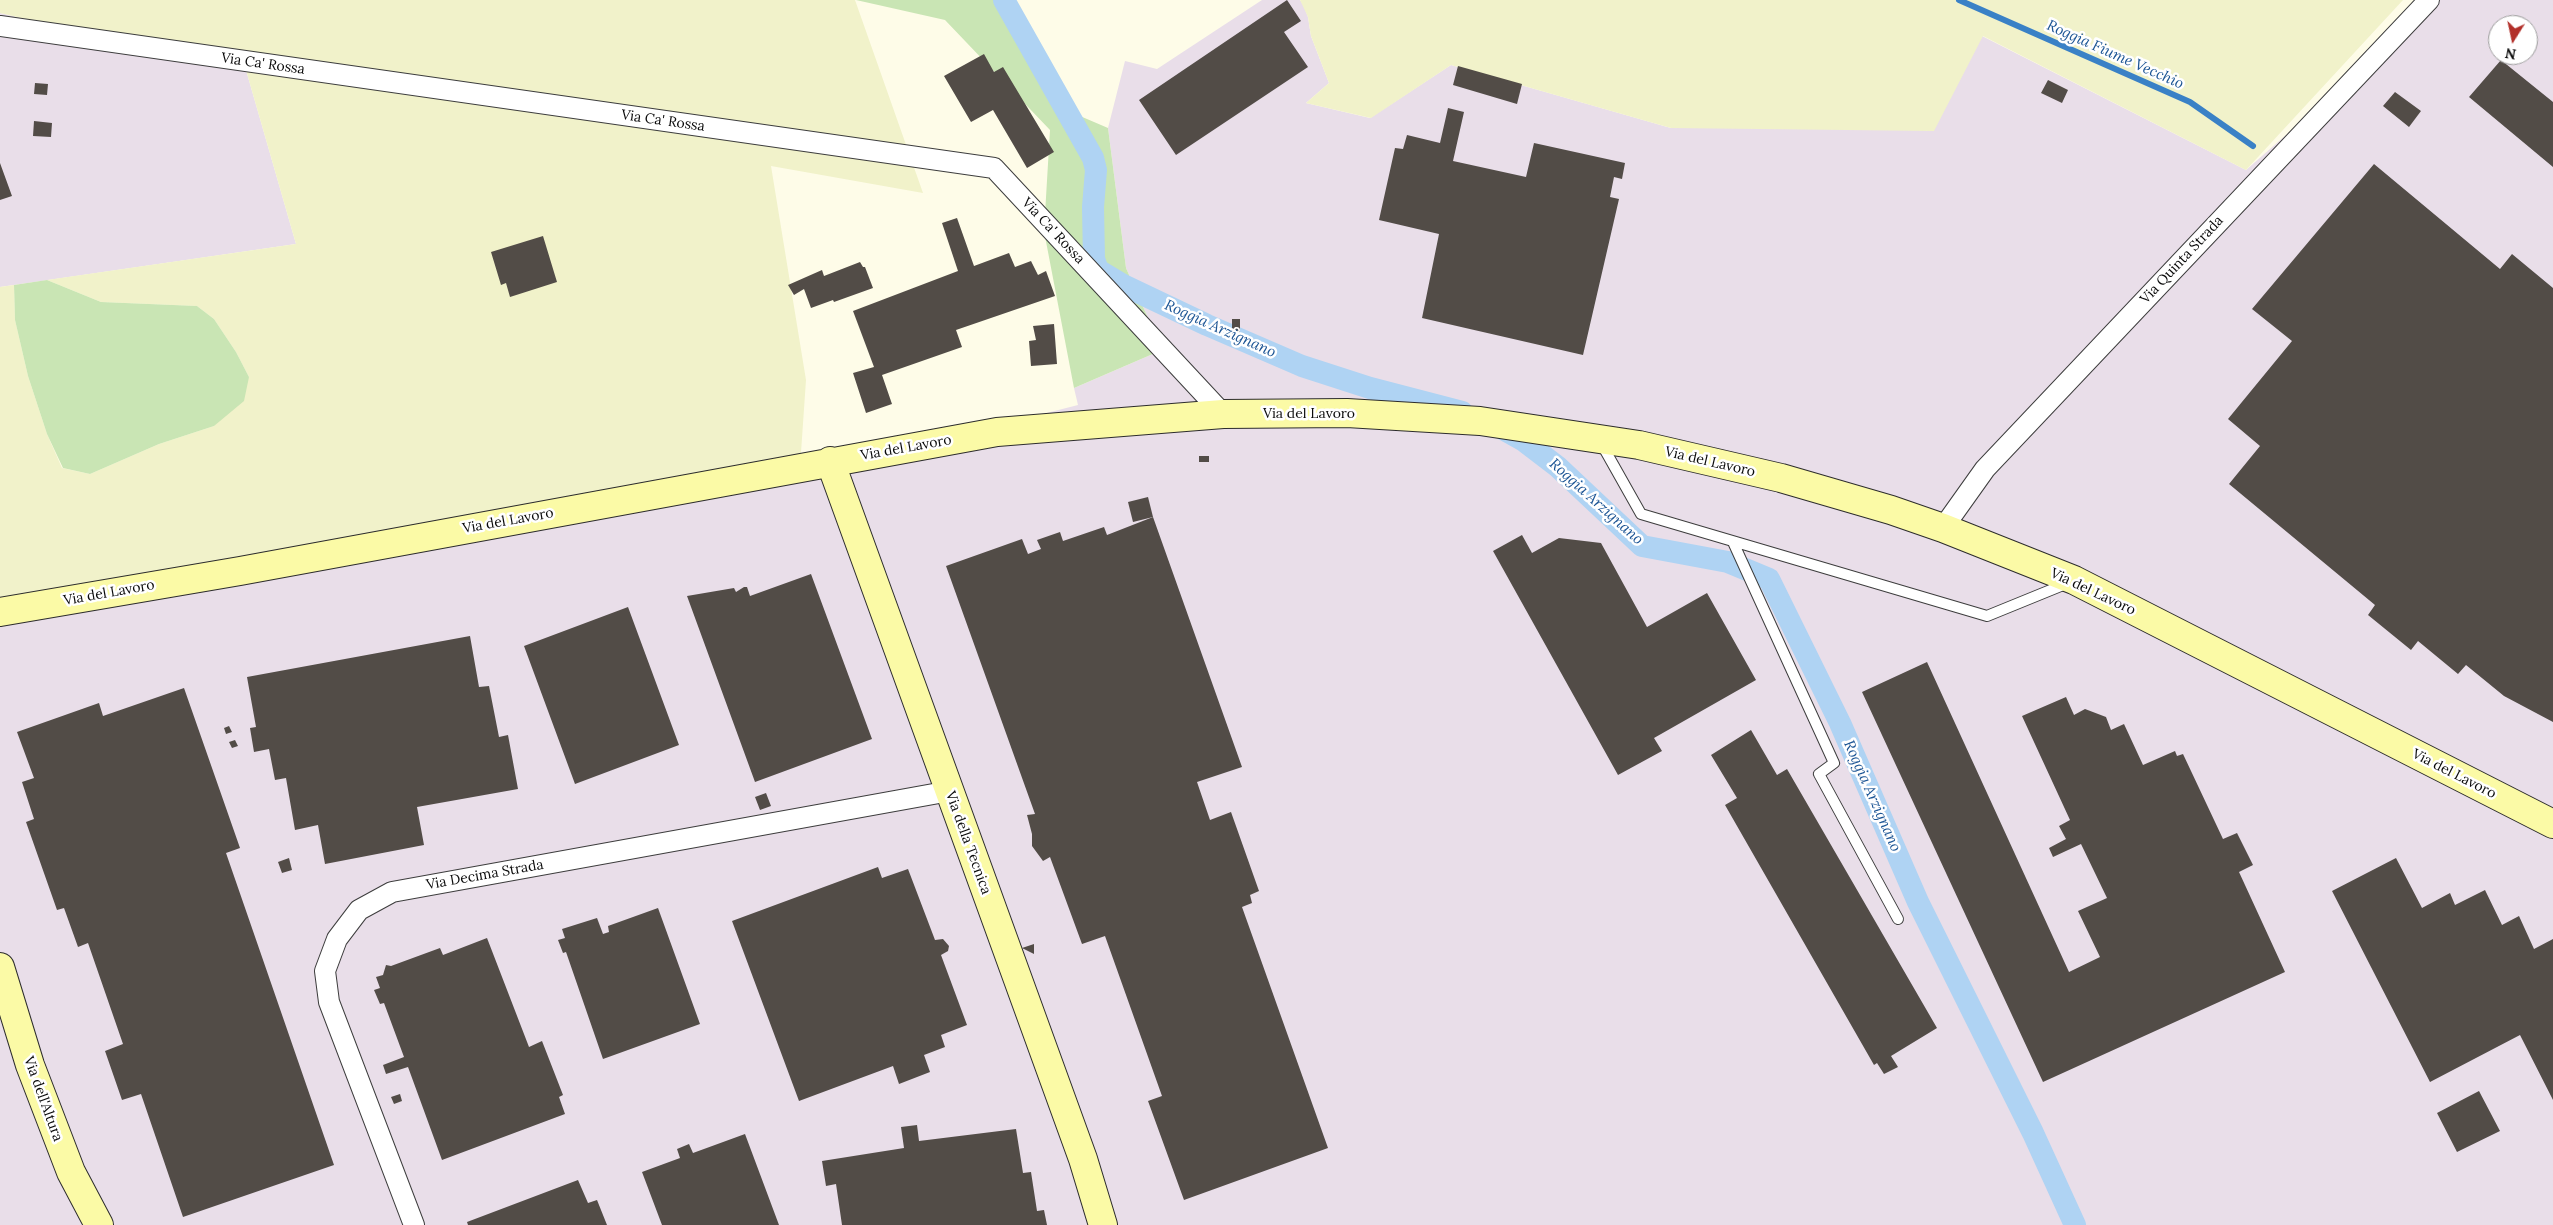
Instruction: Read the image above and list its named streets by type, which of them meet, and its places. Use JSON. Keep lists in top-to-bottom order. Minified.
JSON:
{"streets":{"street":["Via Ca' Rossa","Via Quinta Strada","Via del Lavoro","Via della Tecnica","Via Decima Strada","Via dell'Altura"]},"crossings":[["Via Ca' Rossa","Via del Lavoro"],["Via Quinta Strada","Via del Lavoro"],["Via del Lavoro","Via della Tecnica"],["Via della Tecnica","Via Decima Strada"]],"water":["Roggia Fiume Vecchio","Roggia Arzignano"],"north":"bottom"}
